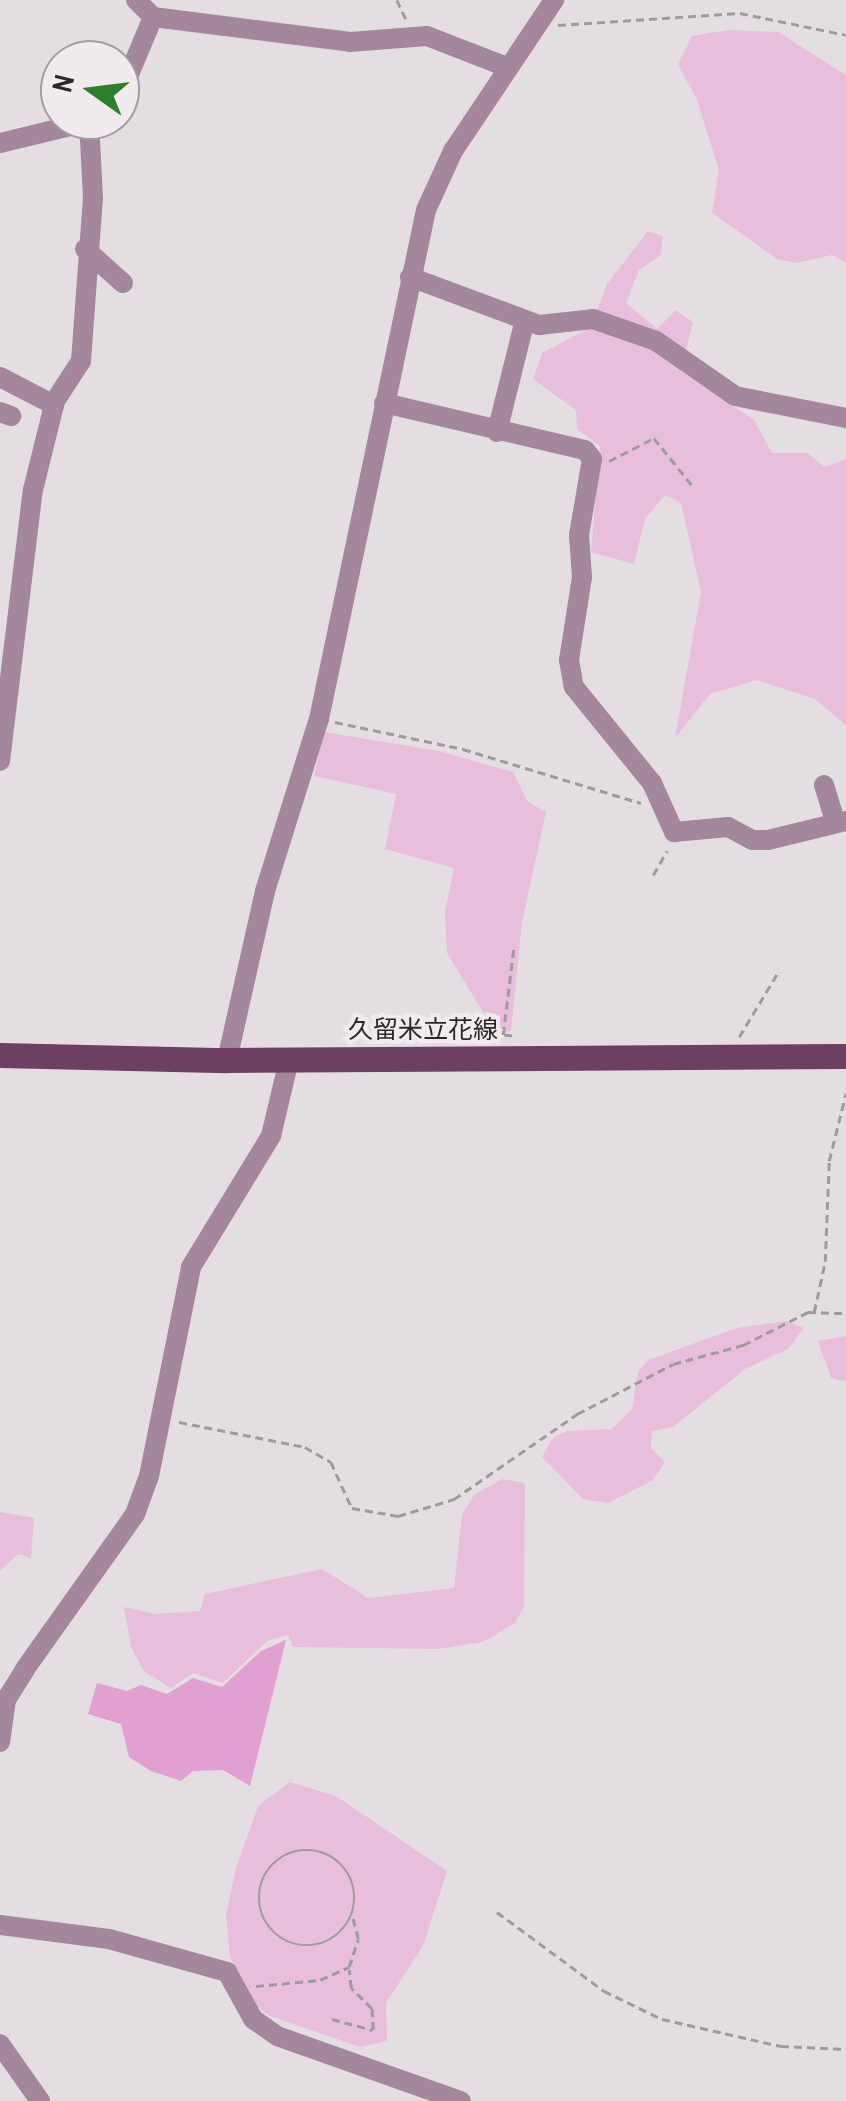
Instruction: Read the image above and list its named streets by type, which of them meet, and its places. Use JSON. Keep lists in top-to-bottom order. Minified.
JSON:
{"streets":{"main road":["久留米立花線"]},"north":"left"}
